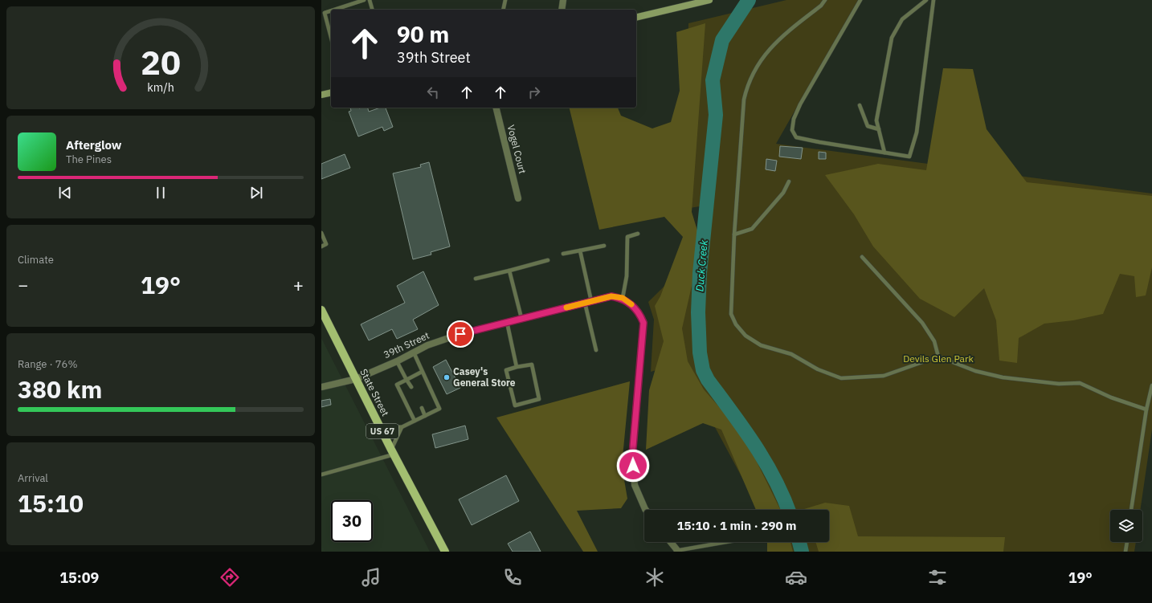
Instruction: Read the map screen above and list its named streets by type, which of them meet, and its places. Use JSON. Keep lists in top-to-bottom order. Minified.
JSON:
{"streets":{"main road":["State Street","US 67"],"street":["Vogel Court","39th Street"]},"crossings":[["39th Street","State Street"]],"water":["Duck Creek"],"parks":["Devils Glen Park"],"places":["Casey's General Store"],"page":{"turn":["90 m","39th Street"],"song":["Afterglow","The Pines"],"tile":["Climate",["Range · 76%","380 km"],["Arrival","15:10"]],"heat":["−","19°","+"],"limit":"30","trip":"15:10 · 1 min · 290 m","tabs":["15:09","19°"],"gauge":["20","km/h"]}}
